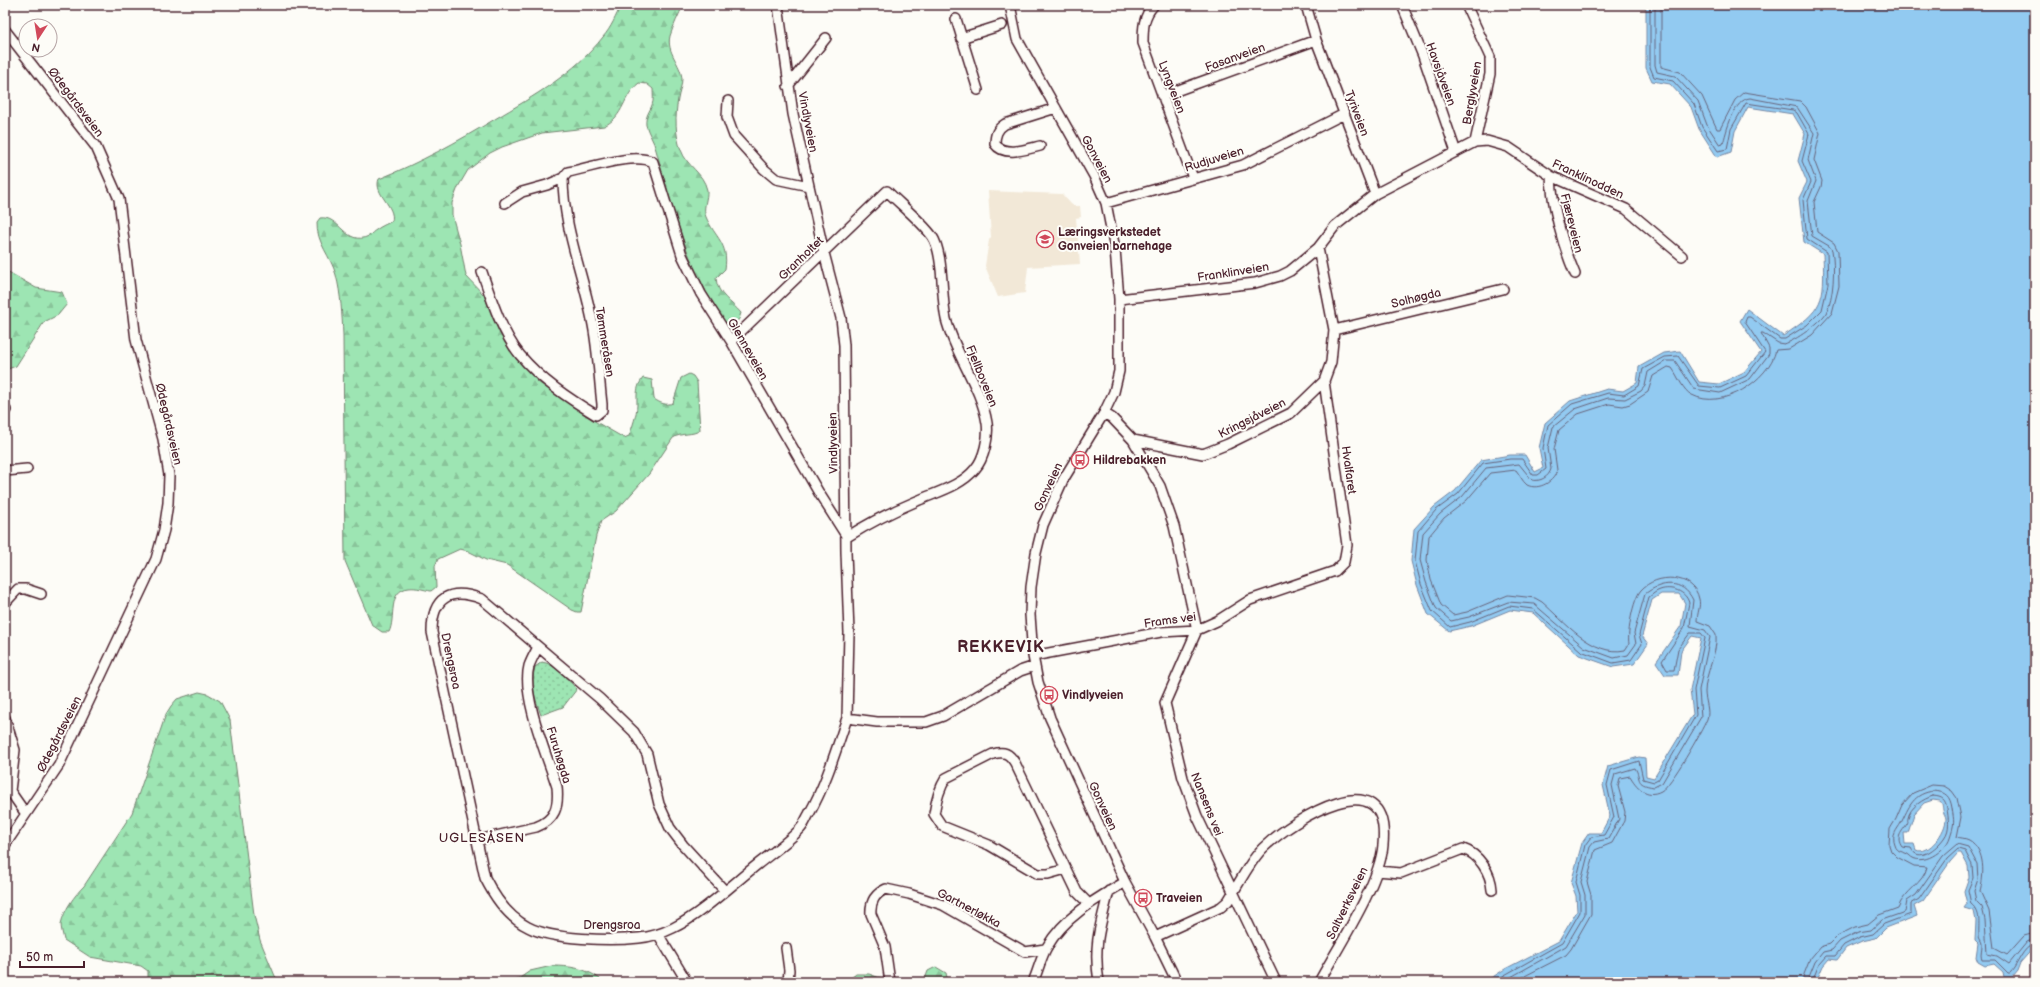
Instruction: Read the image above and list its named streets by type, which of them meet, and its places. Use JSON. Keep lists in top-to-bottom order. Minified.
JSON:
{"streets":{"street":["Fasanveien","Havsjåveien","Lyngveien","Berglyveien","Ødegårdsveien","Tyriveien","Vindlyveien","Gonveien","Rudjuveien","Franklinodden","Fjæreveien","Granholtet","Franklinveien","Solhøgda","Tømmeråsen","Glenneveien","Fjellboveien","Kringsjåveien","Hvalfaret","Frams vei","Drengsroa","Furuhøgda","Nansens vei","Saltverksveien","Gartnerløkka"]},"crossings":[["Fasanveien","Lyngveien"],["Fasanveien","Tyriveien"],["Havsjåveien","Franklinveien"],["Lyngveien","Rudjuveien"],["Berglyveien","Franklinodden"],["Berglyveien","Franklinveien"],["Tyriveien","Rudjuveien"],["Tyriveien","Franklinveien"],["Vindlyveien","Granholtet"],["Vindlyveien","Glenneveien"],["Vindlyveien","Fjellboveien"],["Vindlyveien","Drengsroa"],["Gonveien","Rudjuveien"],["Gonveien","Franklinveien"],["Gonveien","Frams vei"],["Franklinodden","Fjæreveien"],["Franklinodden","Franklinveien"],["Granholtet","Glenneveien"],["Granholtet","Fjellboveien"],["Franklinveien","Kringsjåveien"],["Solhøgda","Kringsjåveien"],["Tømmeråsen","Glenneveien"],["Glenneveien","Fjellboveien"],["Kringsjåveien","Hvalfaret"],["Hvalfaret","Frams vei"],["Frams vei","Nansens vei"],["Drengsroa","Furuhøgda"],["Nansens vei","Saltverksveien"]],"districts":["REKKEVIK","UGLESÅSEN"],"places":{"school or university":["Læringsverkstedet Gonveien barnehage"],"bus stop":["Hildrebakken","Vindlyveien","Traveien"]},"scale_bar":"50 m","north":"bottom"}
